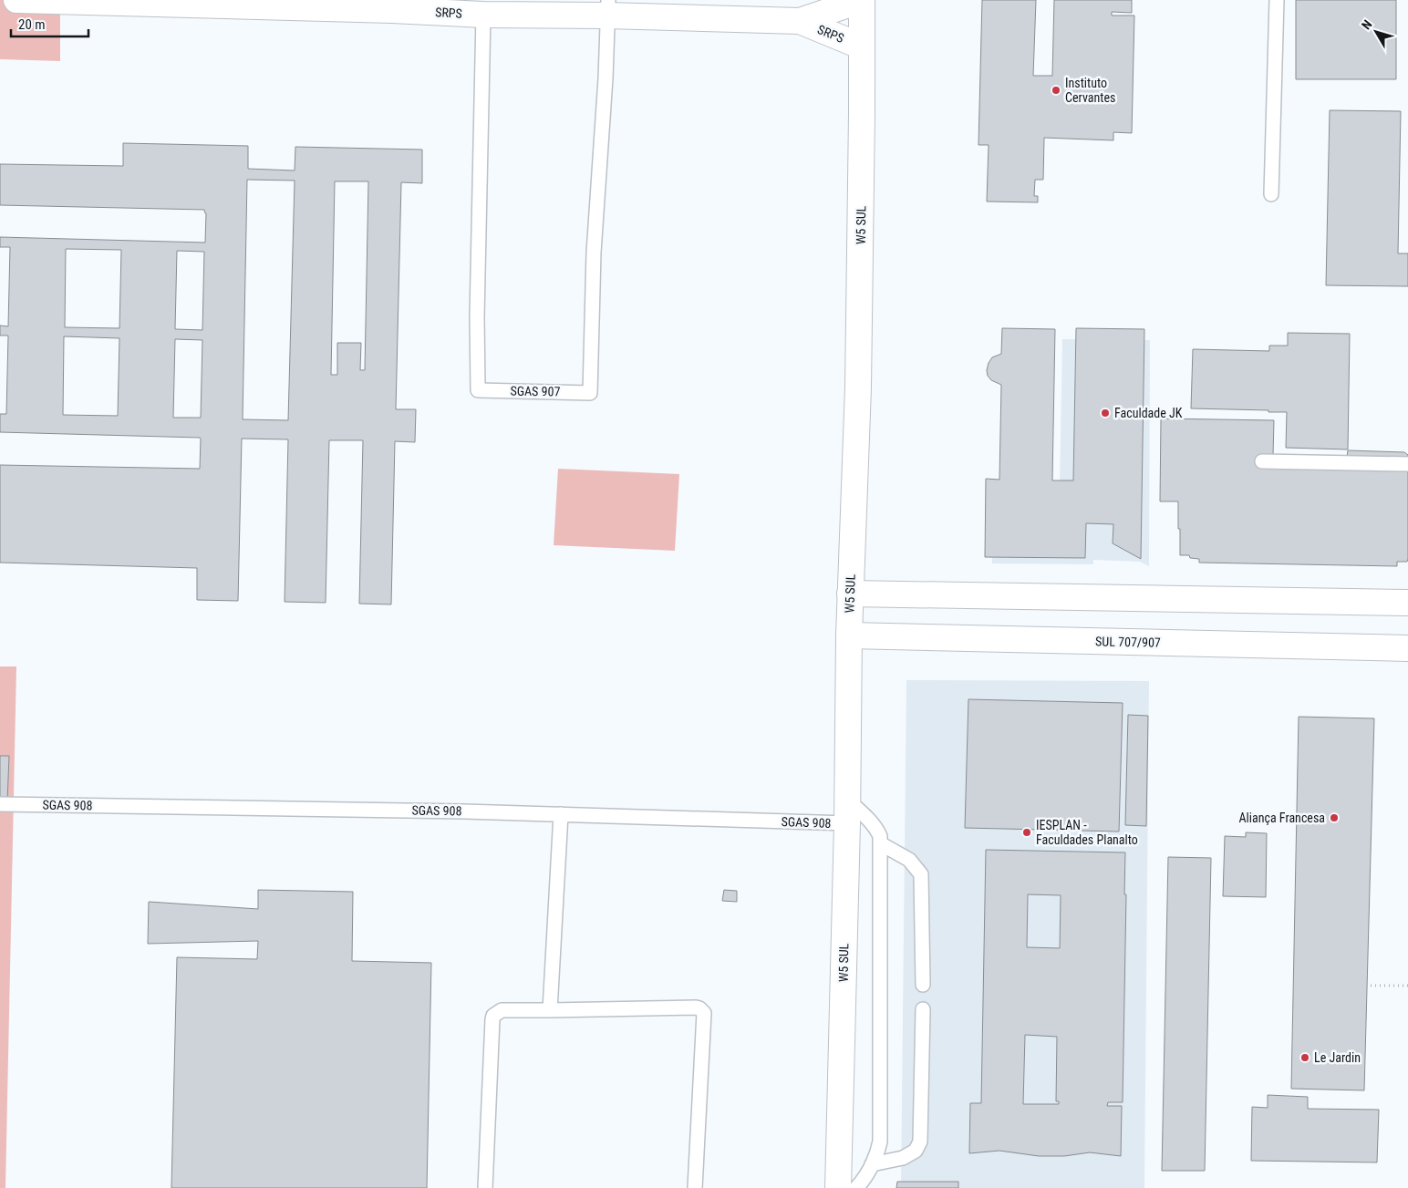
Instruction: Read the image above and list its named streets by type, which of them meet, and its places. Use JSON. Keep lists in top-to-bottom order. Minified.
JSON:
{"streets":{"main road":["SRPS","W5 SUL","SUL 707/907"],"lane":["SGAS 907","SGAS 908"]},"crossings":[["SRPS","W5 SUL"],["SRPS","SGAS 907"],["W5 SUL","SUL 707/907"],["W5 SUL","SGAS 908"]],"places":["Instituto Cervantes","Faculdade JK","Aliança Francesa","IESPLAN - Faculdades Planalto","Le Jardin"],"scale_bar":"20 m","north":"top left"}
